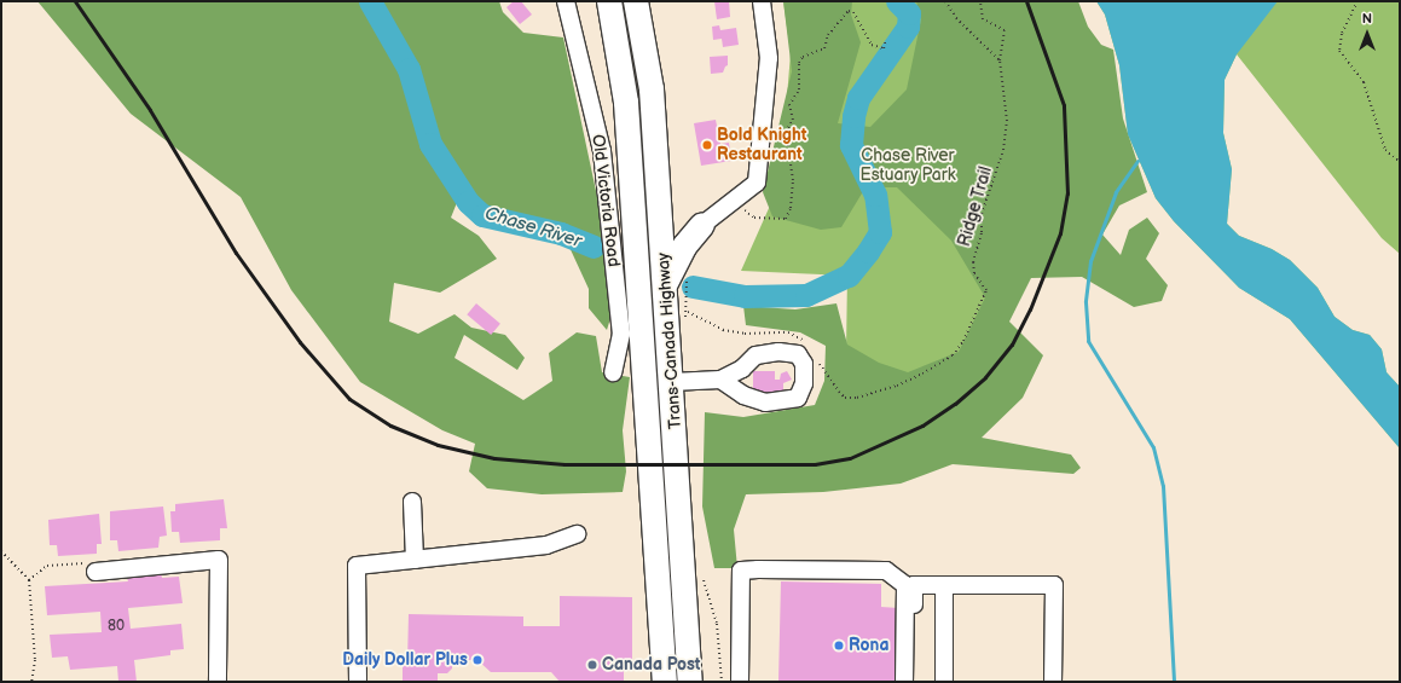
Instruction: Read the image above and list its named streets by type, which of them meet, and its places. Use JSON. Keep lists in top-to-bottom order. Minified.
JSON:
{"streets":{"highway":["Trans-Canada Highway"],"street":["Old Victoria Road"],"path":["Ridge Trail"]},"water":["Chase River"],"parks":["Chase River Estuary Park"],"places":["Bold Knight Restaurant","Rona","Daily Dollar Plus","Canada Post"],"house_numbers":["80"],"north":"top"}
